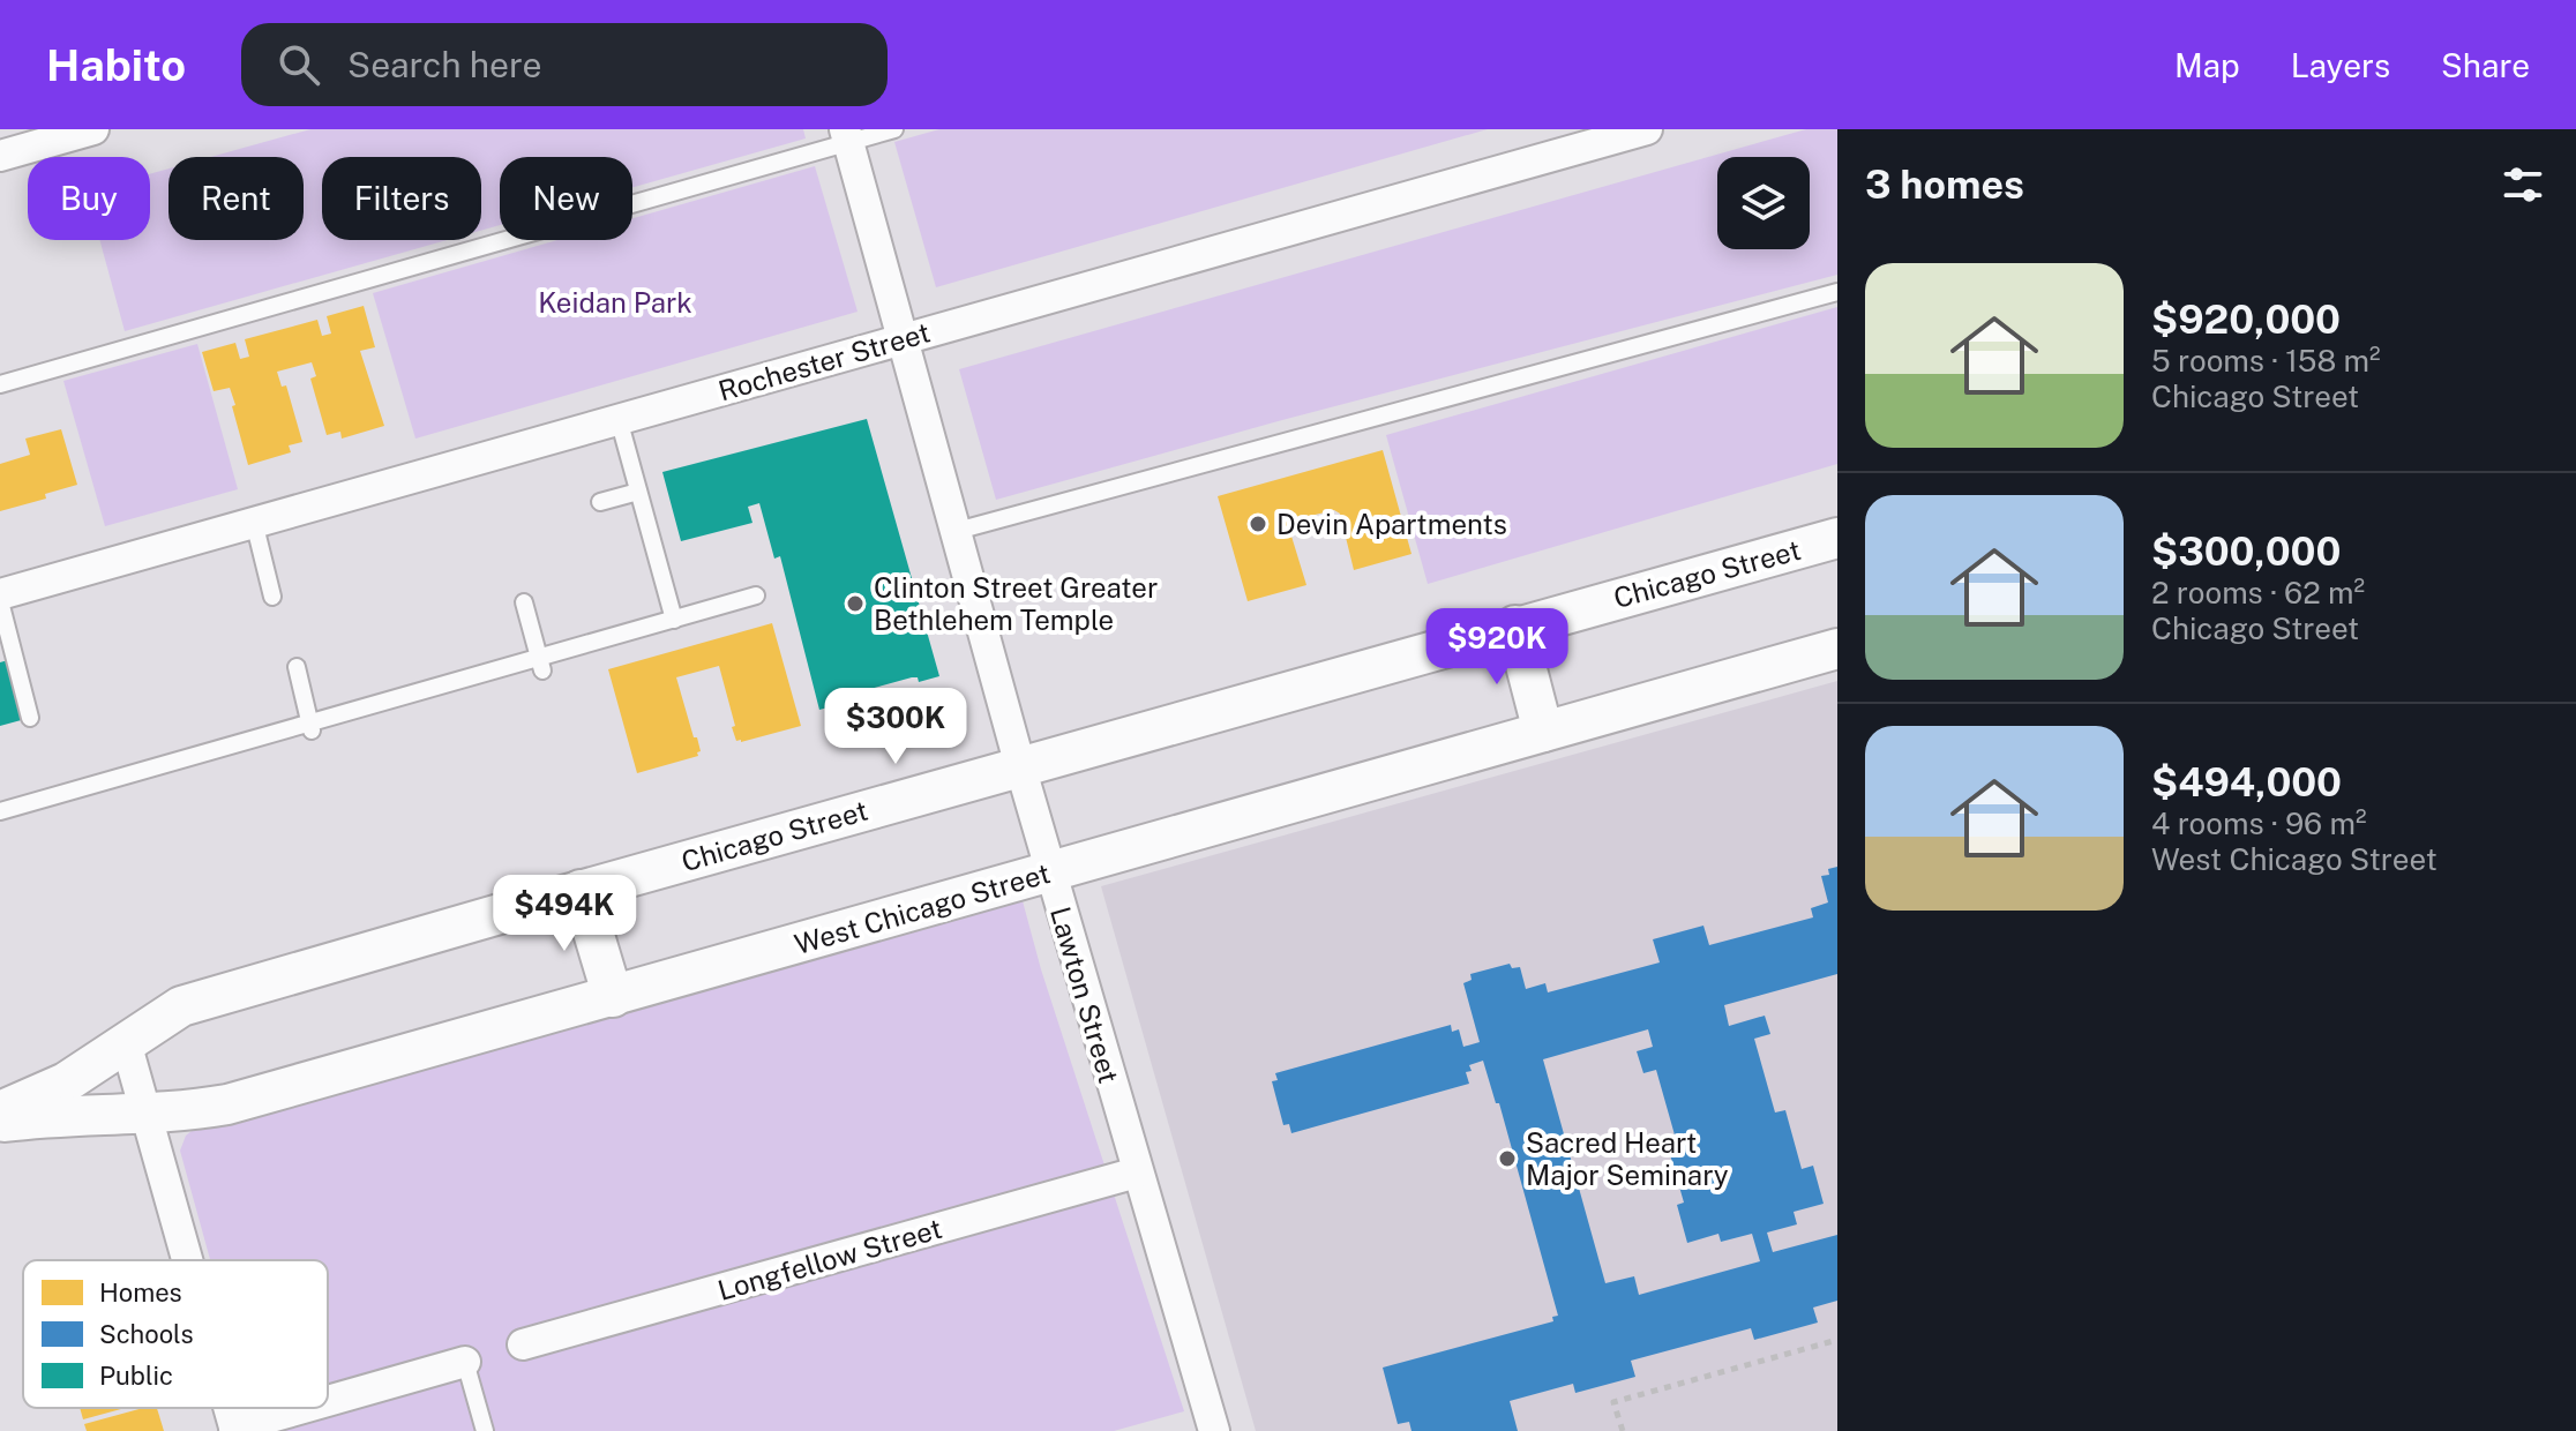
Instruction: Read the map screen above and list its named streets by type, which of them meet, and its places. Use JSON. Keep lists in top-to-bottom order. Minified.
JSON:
{"streets":{"street":["Rochester Street","Chicago Street","West Chicago Street","Lawton Street","Longfellow Street"]},"crossings":[["Rochester Street","Lawton Street"],["Chicago Street","Lawton Street"],["West Chicago Street","Lawton Street"],["Lawton Street","Longfellow Street"]],"parks":["Keidan Park"],"places":["Devin Apartments","Clinton Street Greater Bethlehem Temple","Sacred Heart Major Seminary"],"legend":["Homes","Schools","Public"],"page":{"header":"Habito","search":"Search here","nav":["Map","Layers","Share"],"heading":"3 homes","chip":["Buy","Rent","Filters","New"],"list":[{"name":"$920,000","note":"5 rooms · 158 m² · Chicago Street"},{"name":"$300,000","note":"2 rooms · 62 m² · Chicago Street"},{"name":"$494,000","note":"4 rooms · 96 m² · West Chicago Street"}],"price":["$920K","$300K","$494K"]}}
